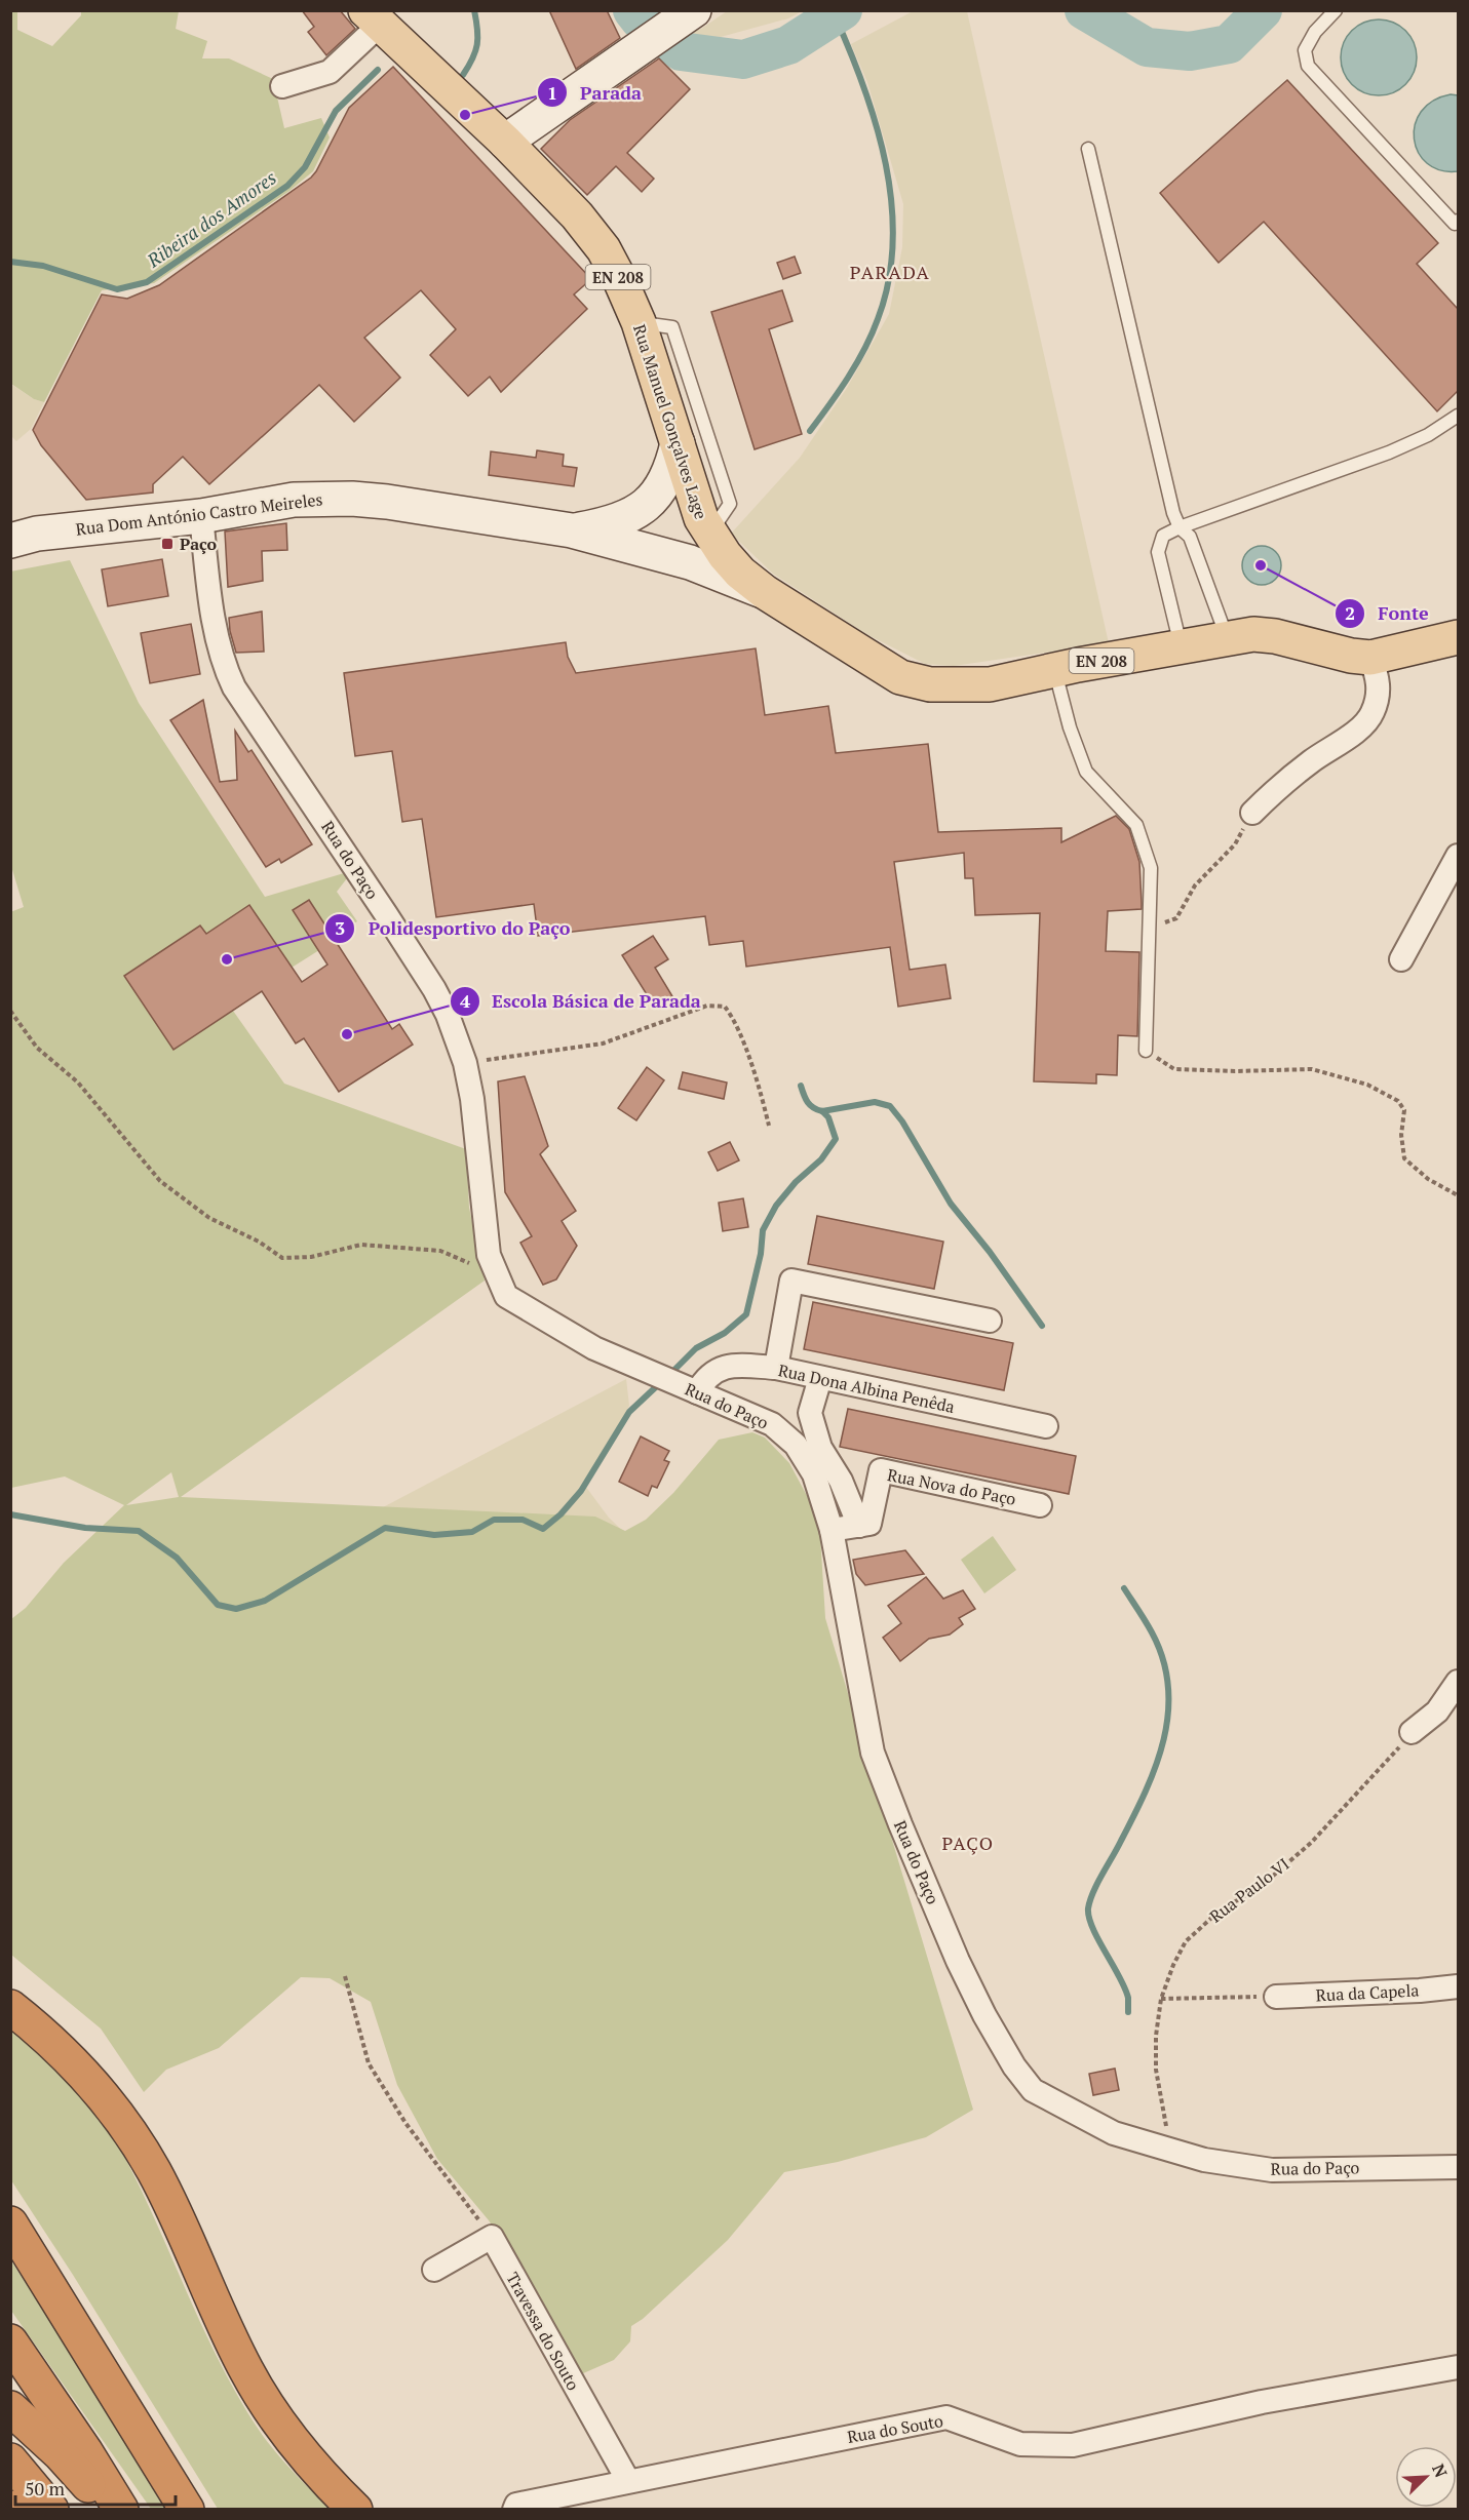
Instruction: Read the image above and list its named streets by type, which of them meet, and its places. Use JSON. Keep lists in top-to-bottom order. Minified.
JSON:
{"streets":{"main road":["EN 208","Rua Manuel Gonçalves Lage"],"street":["Rua Dom António Castro Meireles","Rua do Paço","Rua Dona Albina Penêda","Rua Nova do Paço","Rua da Capela","Travessa do Souto","Rua do Souto"],"path":["Rua Paulo VI"]},"crossings":[["Rua Manuel Gonçalves Lage","Rua Dom António Castro Meireles"],["Rua Dom António Castro Meireles","Rua do Paço"],["Rua do Paço","Rua Dona Albina Penêda"],["Rua do Paço","Rua Paulo VI"],["Travessa do Souto","Rua do Souto"]],"districts":["PARADA","PAÇO"],"water":["Ribeira dos Amores"],"places":{"other":["Parada","Fonte","Polidesportivo do Paço","Escola Básica de Parada"],"transit":["Paço"]},"scale_bar":"50 m","north":"top right"}
